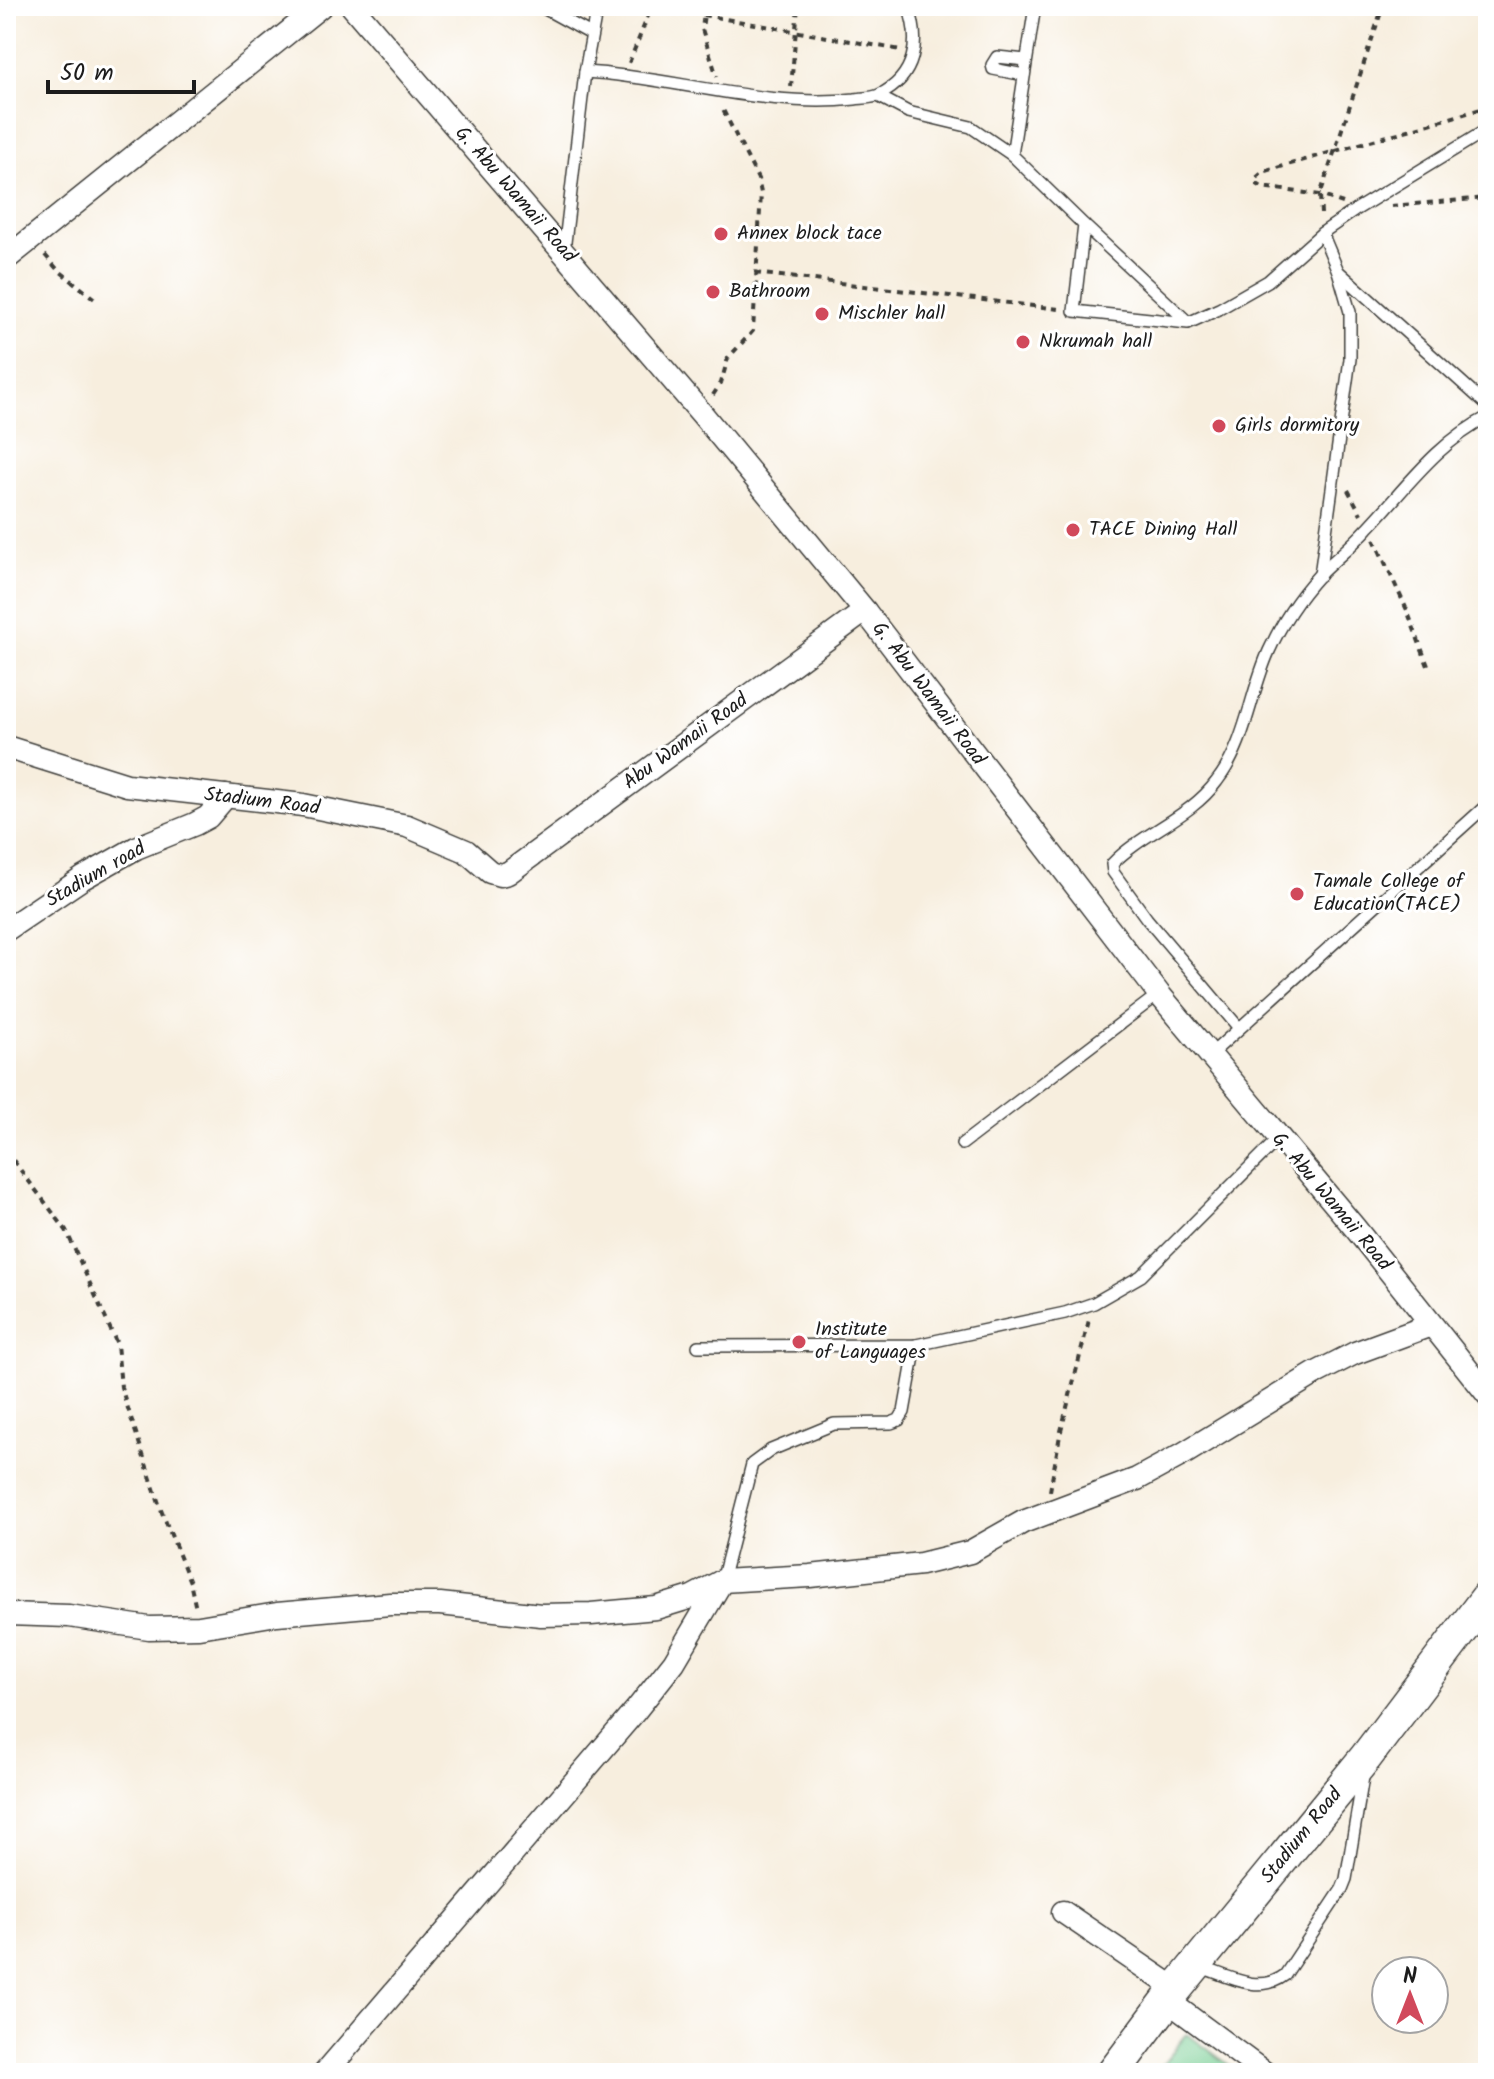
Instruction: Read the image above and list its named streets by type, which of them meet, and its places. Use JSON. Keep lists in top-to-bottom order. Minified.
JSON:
{"streets":{"main road":["Stadium Road"],"street":["G. Abu Wamaii Road","Abu Wamaii Road","Stadium road"]},"crossings":[["G. Abu Wamaii Road","Abu Wamaii Road"],["Abu Wamaii Road","Stadium Road"],["Stadium Road","Stadium road"]],"places":["Annex block tace","Bathroom","Mischler hall","Nkrumah hall","Girls dormitory","TACE Dining Hall","Tamale College of Education(TACE)","Institute of Languages"],"scale_bar":"50 m","north":"top"}
